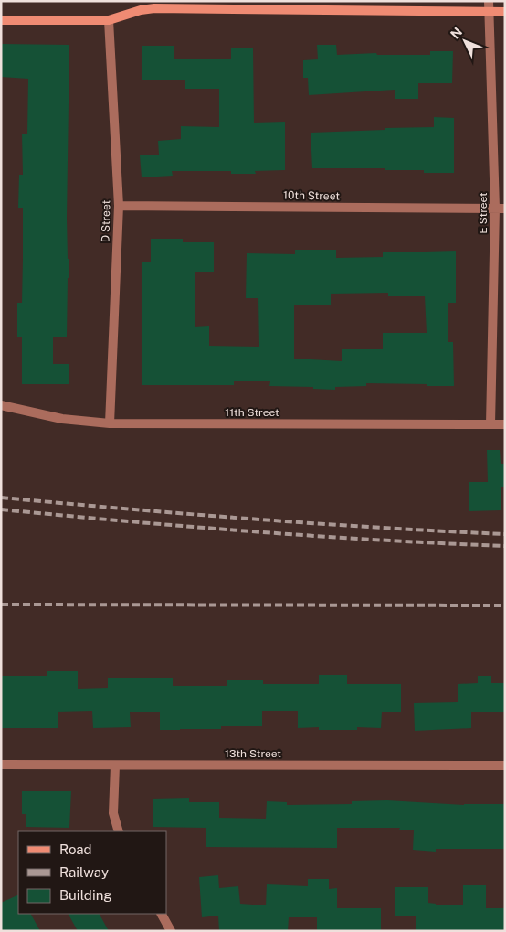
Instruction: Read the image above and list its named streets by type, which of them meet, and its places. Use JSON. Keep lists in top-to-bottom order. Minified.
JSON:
{"streets":{"street":["10th Street","E Street","D Street","11th Street","13th Street"]},"crossings":[["10th Street","E Street"],["10th Street","D Street"],["E Street","11th Street"],["D Street","11th Street"]],"legend":["Road","Railway","Building"],"north":"top left"}
